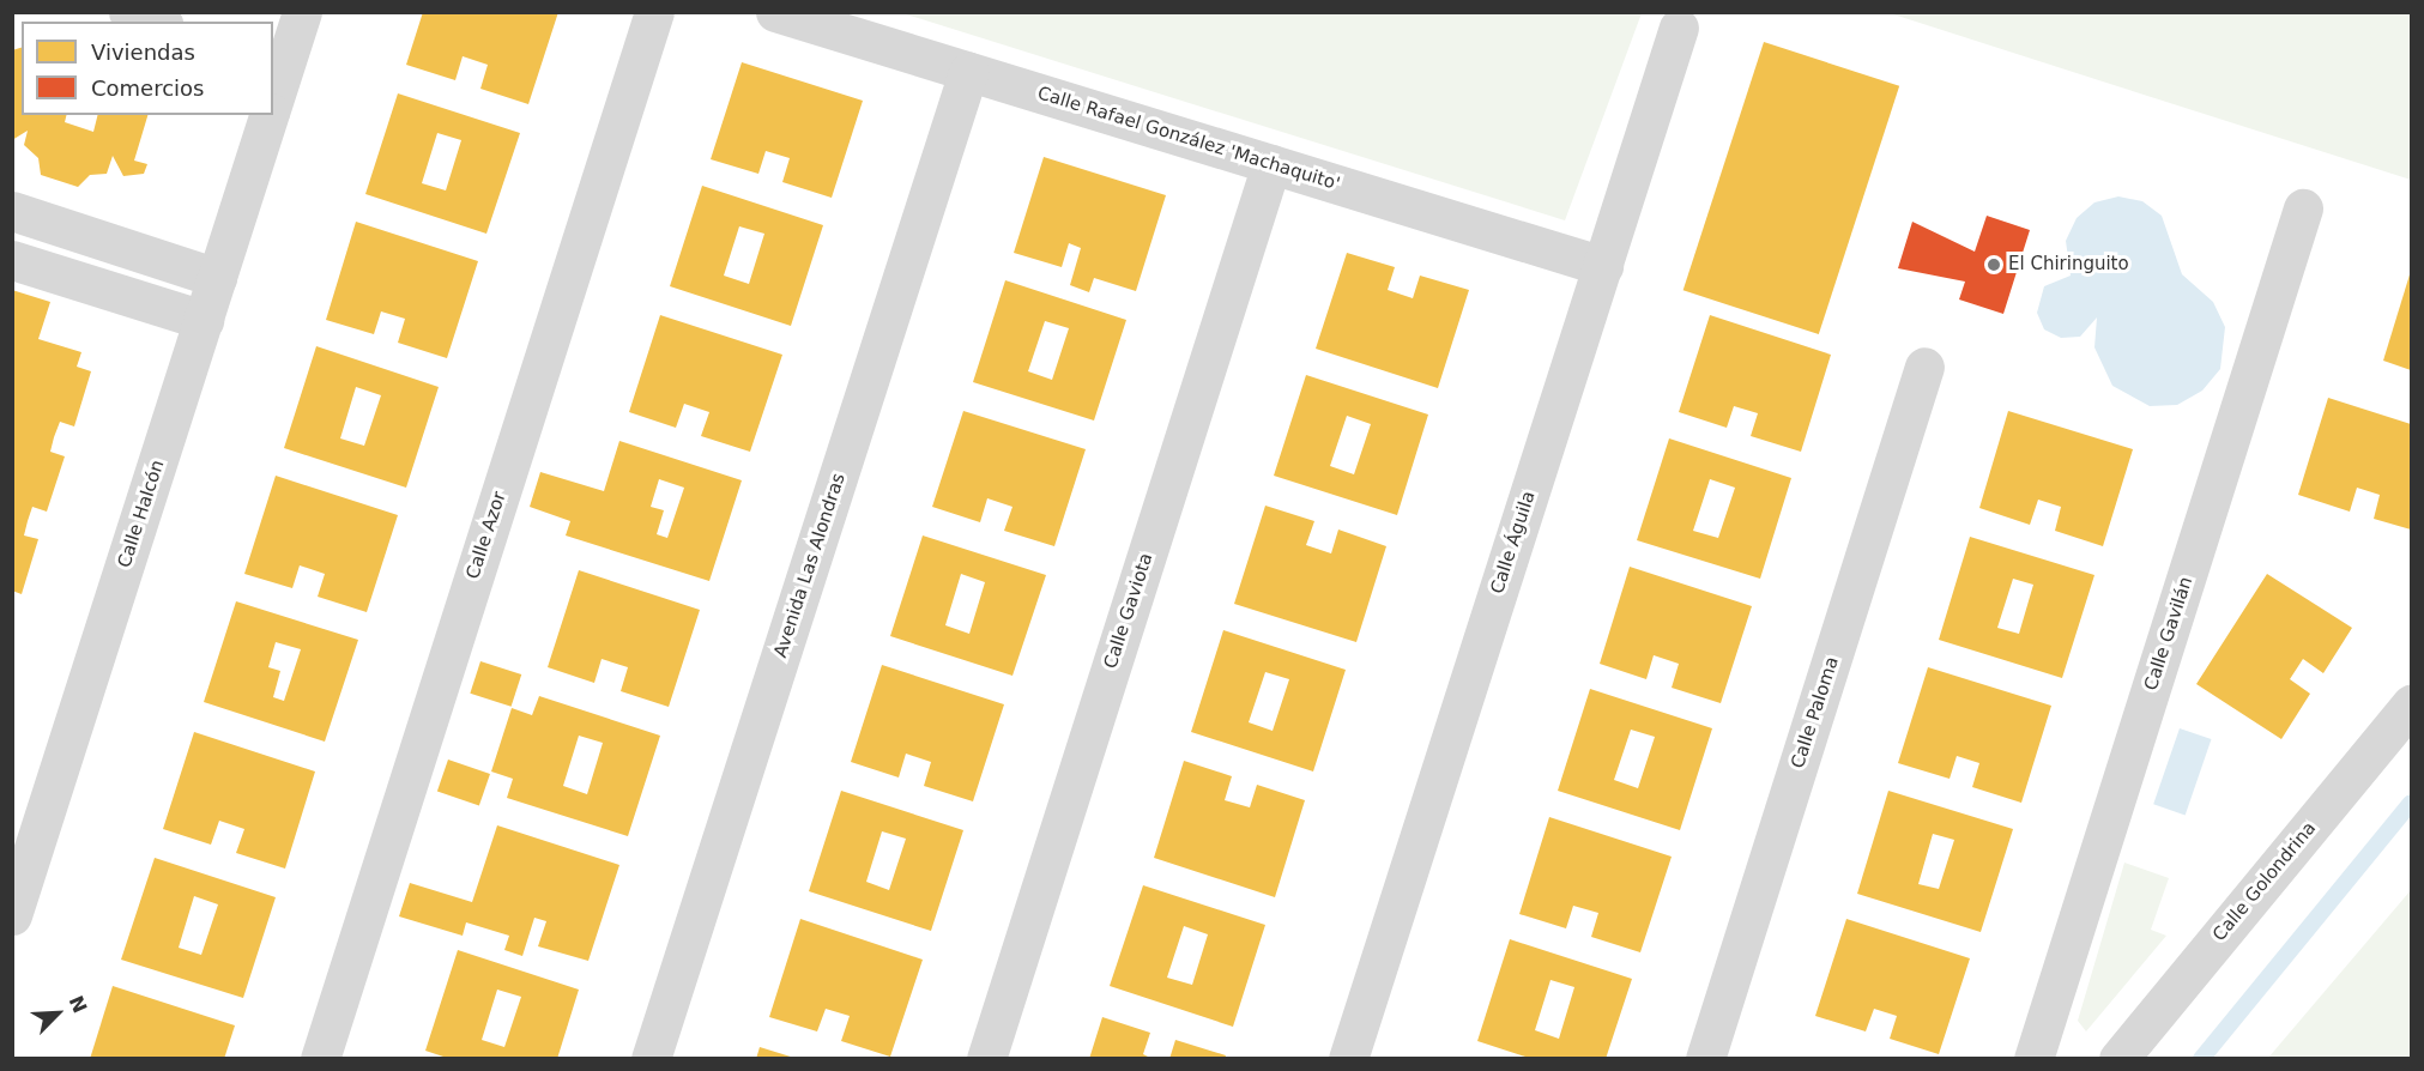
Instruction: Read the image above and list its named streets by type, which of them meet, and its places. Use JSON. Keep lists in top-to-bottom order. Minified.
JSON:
{"streets":{"street":["Calle Rafael González 'Machaquito'","Calle Halcón","Calle Azor","Calle Águila","Avenida Las Alondras","Calle Gaviota","Calle Gavilán","Calle Paloma","Calle Golondrina"]},"crossings":[["Calle Rafael González 'Machaquito'","Calle Águila"],["Calle Rafael González 'Machaquito'","Avenida Las Alondras"],["Calle Rafael González 'Machaquito'","Calle Gaviota"]],"places":["El Chiringuito"],"legend":["Viviendas","Comercios"],"north":"top right"}
